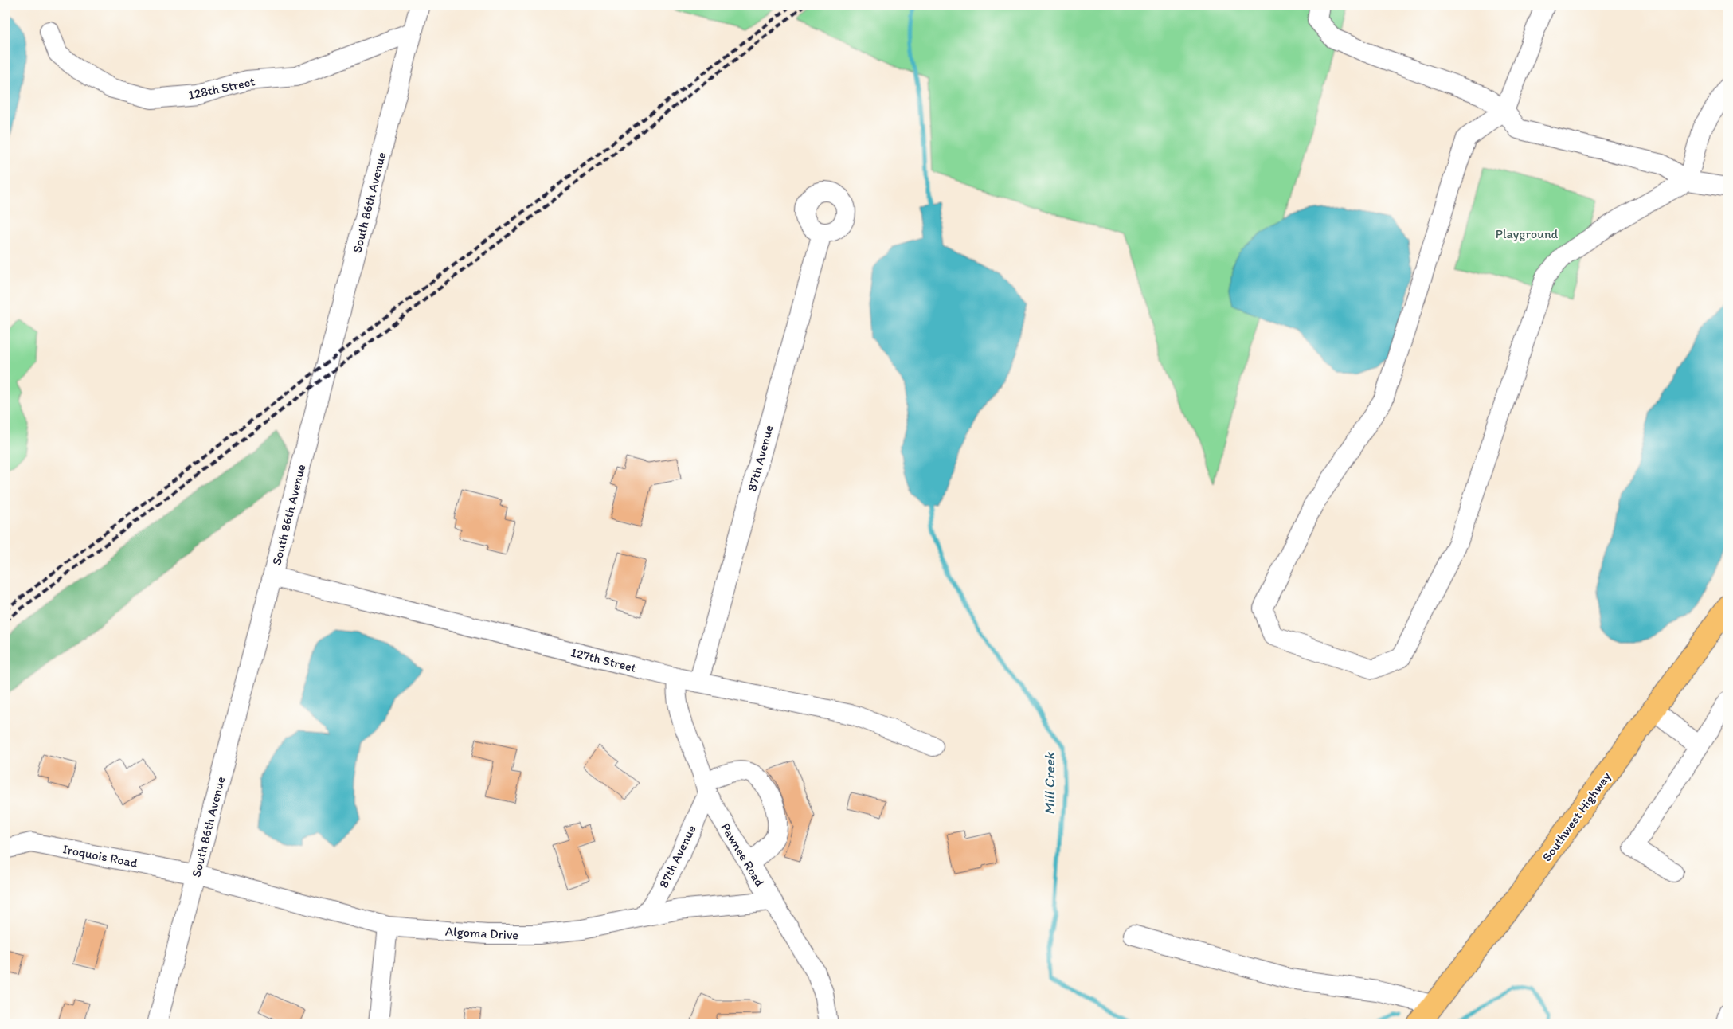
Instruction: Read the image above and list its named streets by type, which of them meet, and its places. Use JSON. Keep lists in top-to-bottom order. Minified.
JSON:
{"streets":{"main road":["Southwest Highway"],"street":["128th Street","South 86th Avenue","87th Avenue","127th Street","Pawnee Road","Iroquois Road","Algoma Drive"]},"crossings":[["128th Street","South 86th Avenue"],["South 86th Avenue","127th Street"],["South 86th Avenue","Iroquois Road"],["South 86th Avenue","Algoma Drive"],["87th Avenue","127th Street"],["87th Avenue","Pawnee Road"],["87th Avenue","Algoma Drive"],["127th Street","Pawnee Road"],["Pawnee Road","Algoma Drive"],["Iroquois Road","Algoma Drive"]],"water":["Mill Creek"],"parks":["Playground"]}
